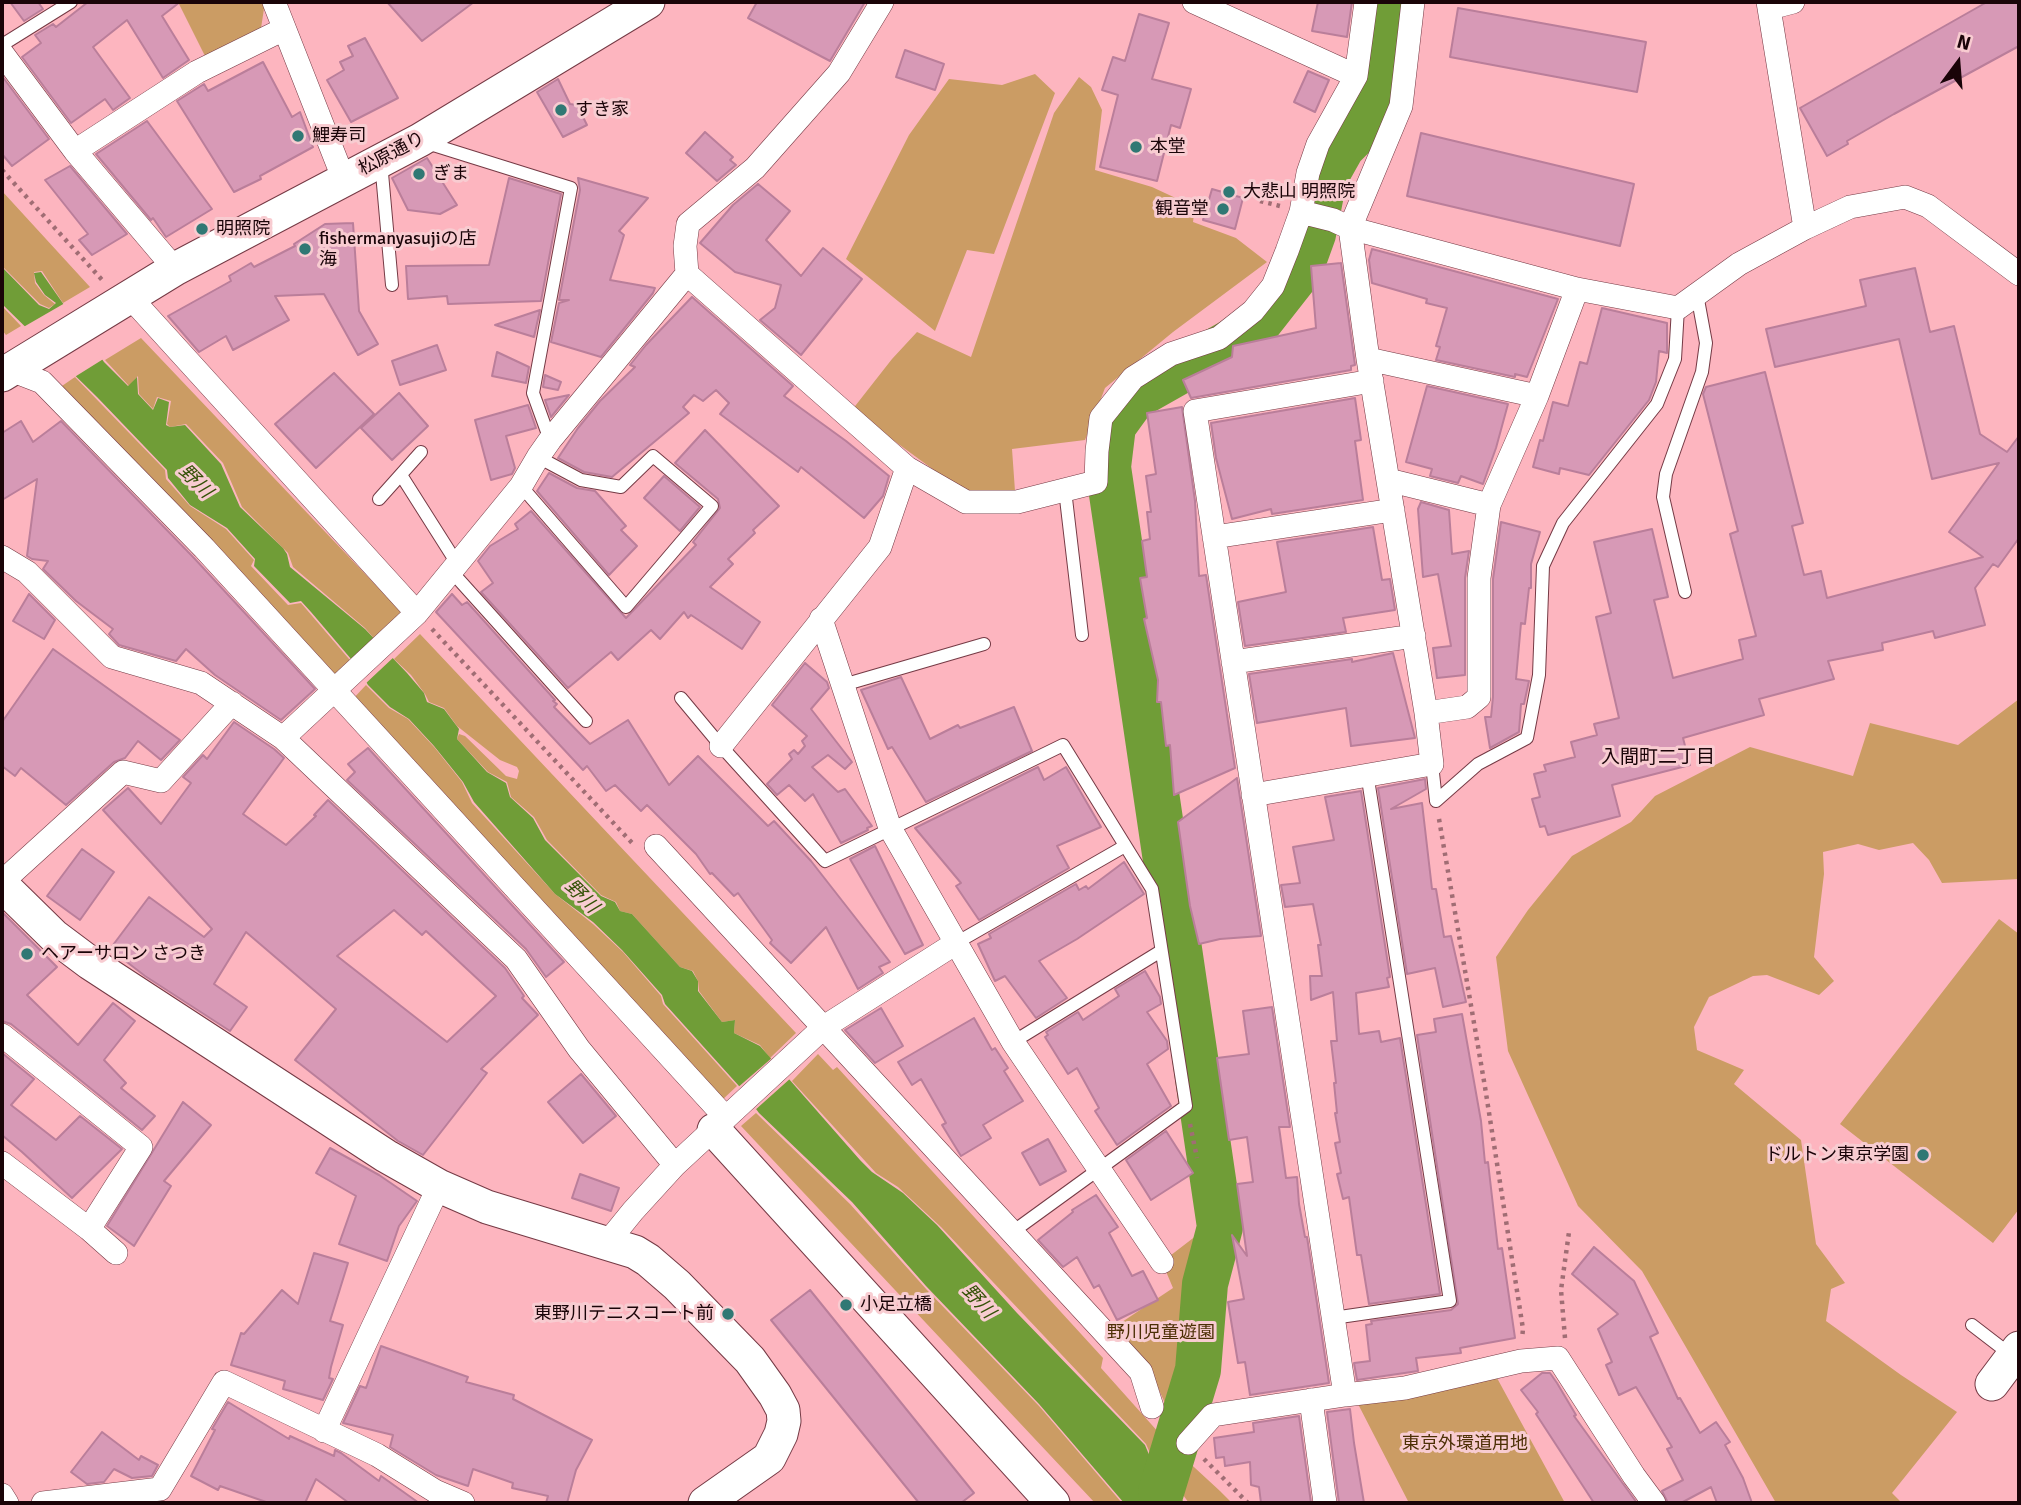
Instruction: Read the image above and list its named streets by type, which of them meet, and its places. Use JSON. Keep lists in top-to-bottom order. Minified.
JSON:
{"streets":{"street":["松原通り"]},"districts":["入間町二丁目"],"water":["野川"],"parks":["野川児童遊園","東京外環道用地"],"places":["すき家","鯉寿司","本堂","ぎま","大悲山 明照院","観音堂","明照院","fishermanyasujiの店 海","ヘアーサロン さつき","ドルトン東京学園","小足立橋","東野川テニスコート前"],"north":"top"}
